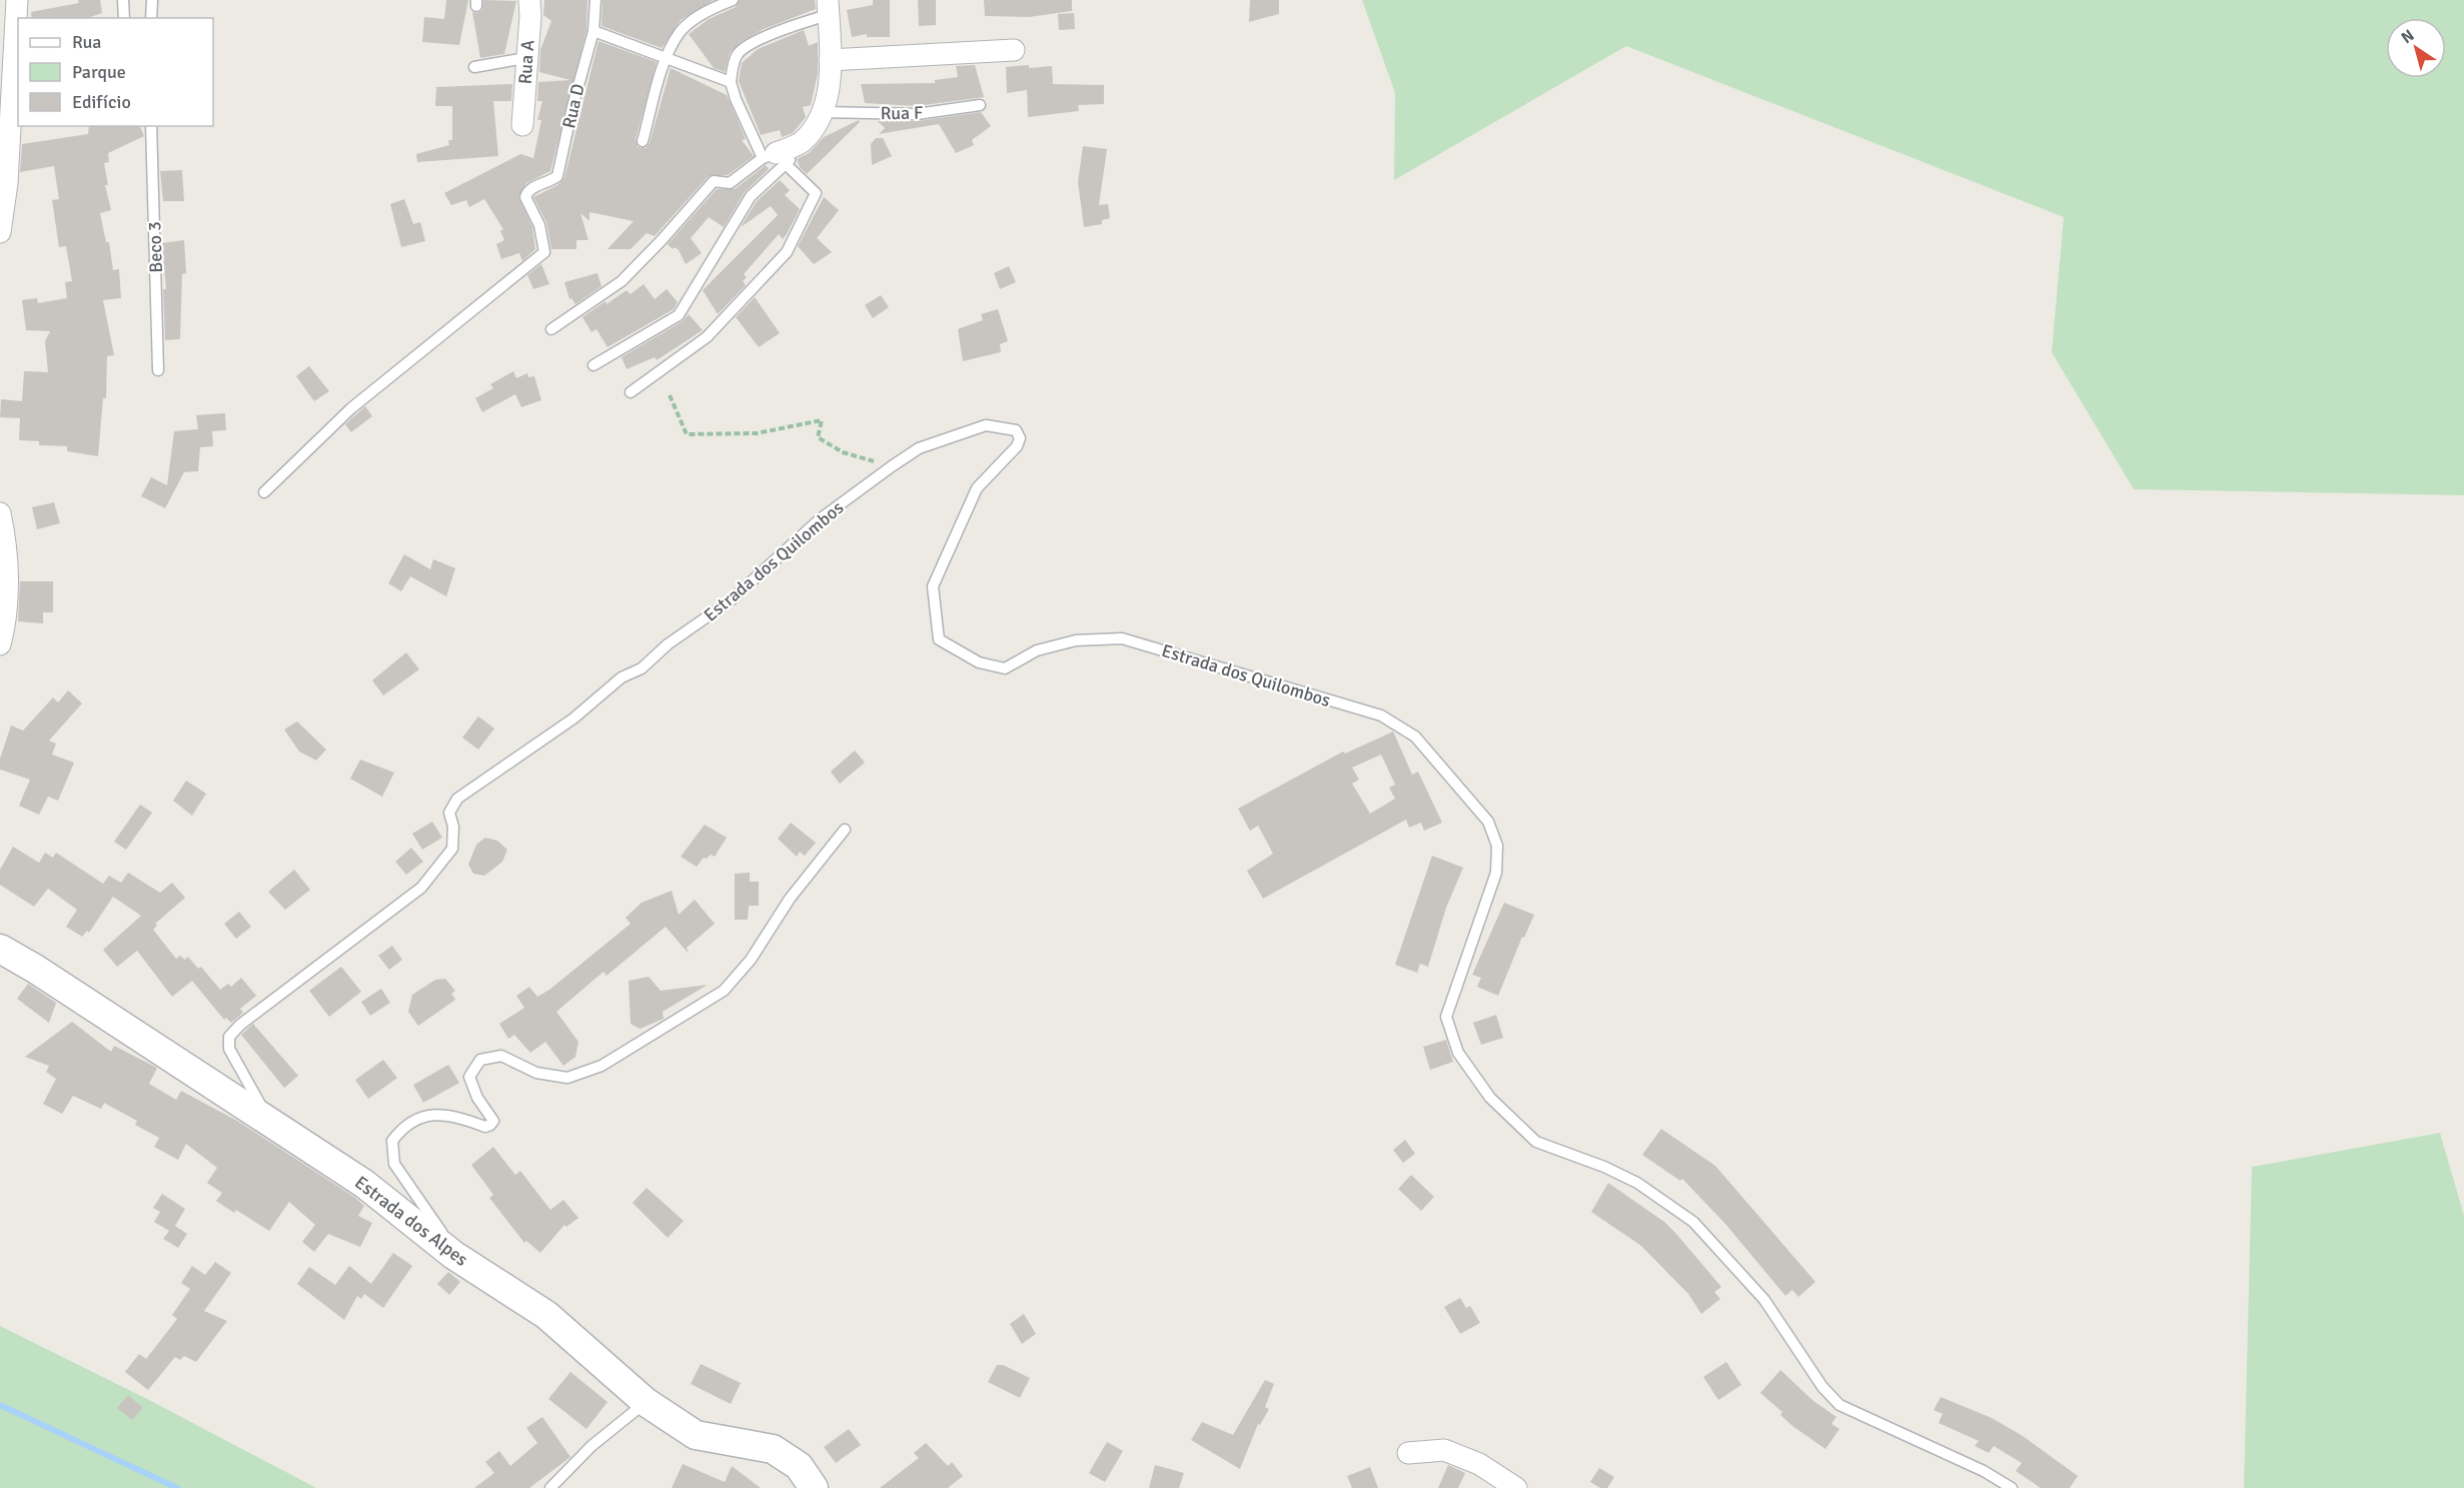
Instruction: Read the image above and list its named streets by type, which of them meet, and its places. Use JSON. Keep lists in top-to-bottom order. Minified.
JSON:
{"streets":{"street":["Rua A","Estrada dos Alpes"],"lane":["Rua D","Rua F","Beco 3","Estrada dos Quilombos"]},"crossings":[["Estrada dos Quilombos","Estrada dos Alpes"]],"legend":["Rua","Parque","Edifício"],"north":"top left"}
